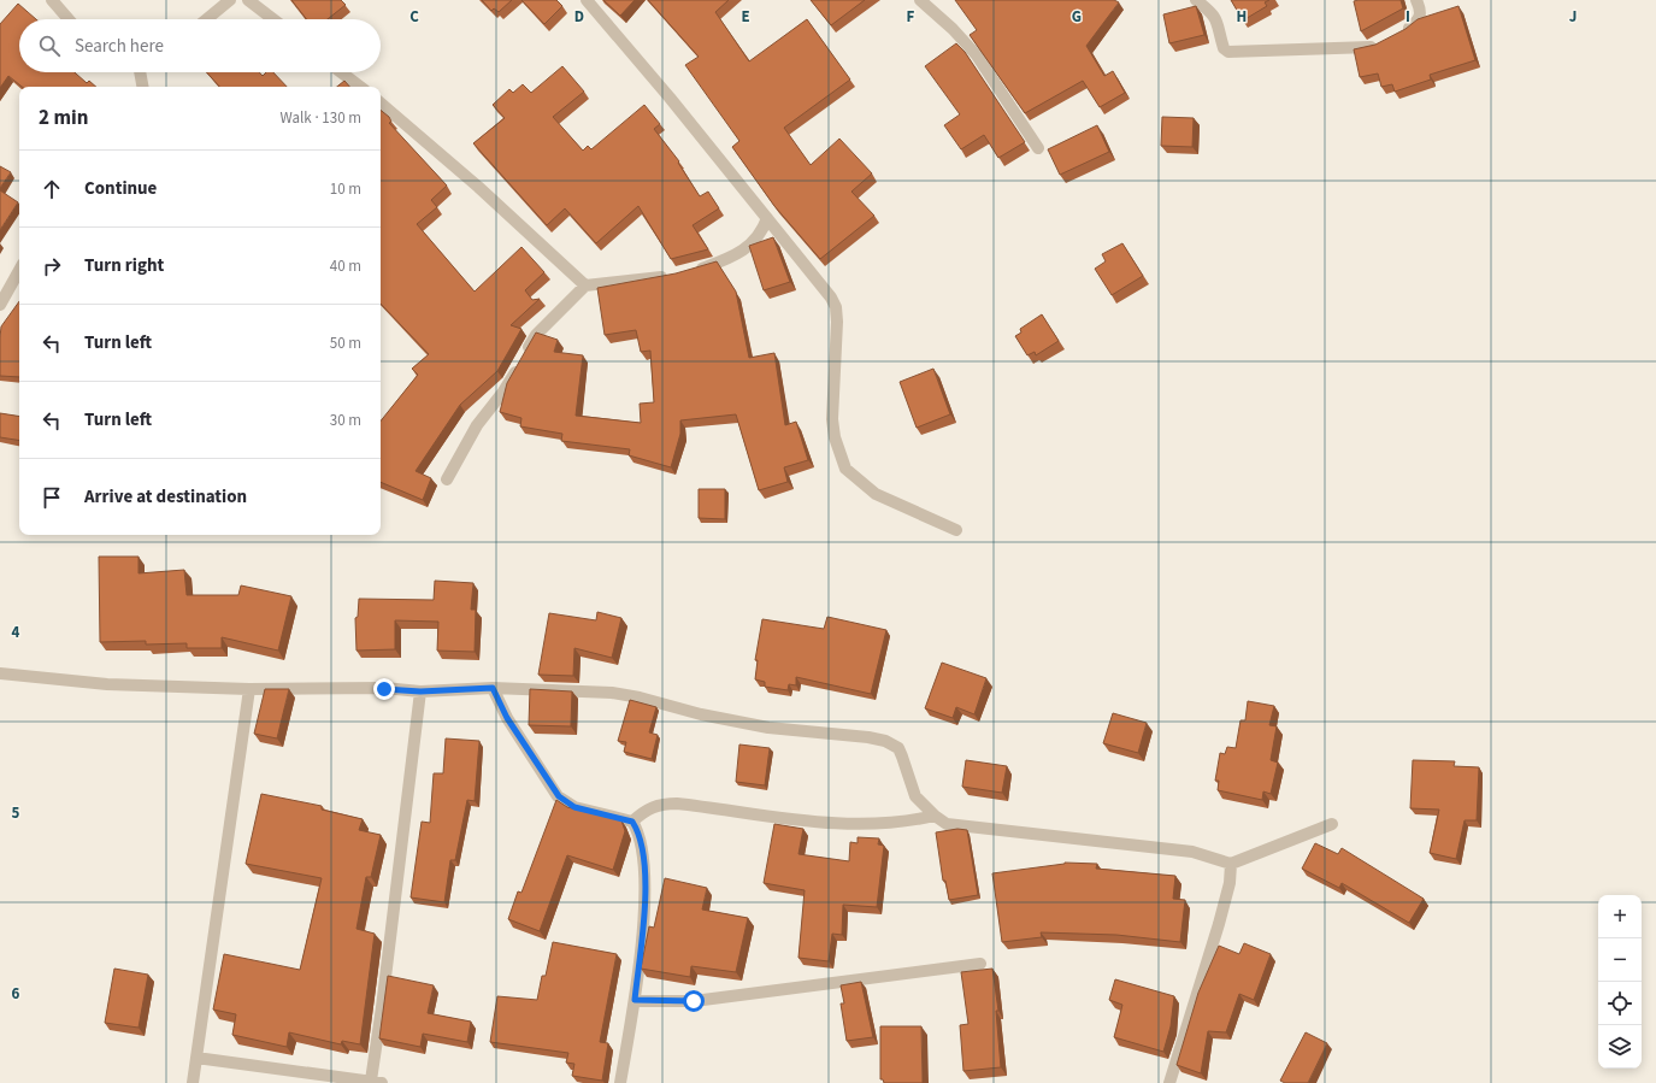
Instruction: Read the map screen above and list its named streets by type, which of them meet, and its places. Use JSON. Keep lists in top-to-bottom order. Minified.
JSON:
{"page":{"search":"Search here","heading":["2 min","Walk · 130 m"],"list":[["Continue","10 m"],["Turn right","40 m"],["Turn left","50 m"],["Turn left","30 m"],"Arrive at destination"],"map_buttons":["+","−"]},"grid":{"columns":["C","D","E","F","G","H","I","J"],"rows":["4","5","6"]}}
